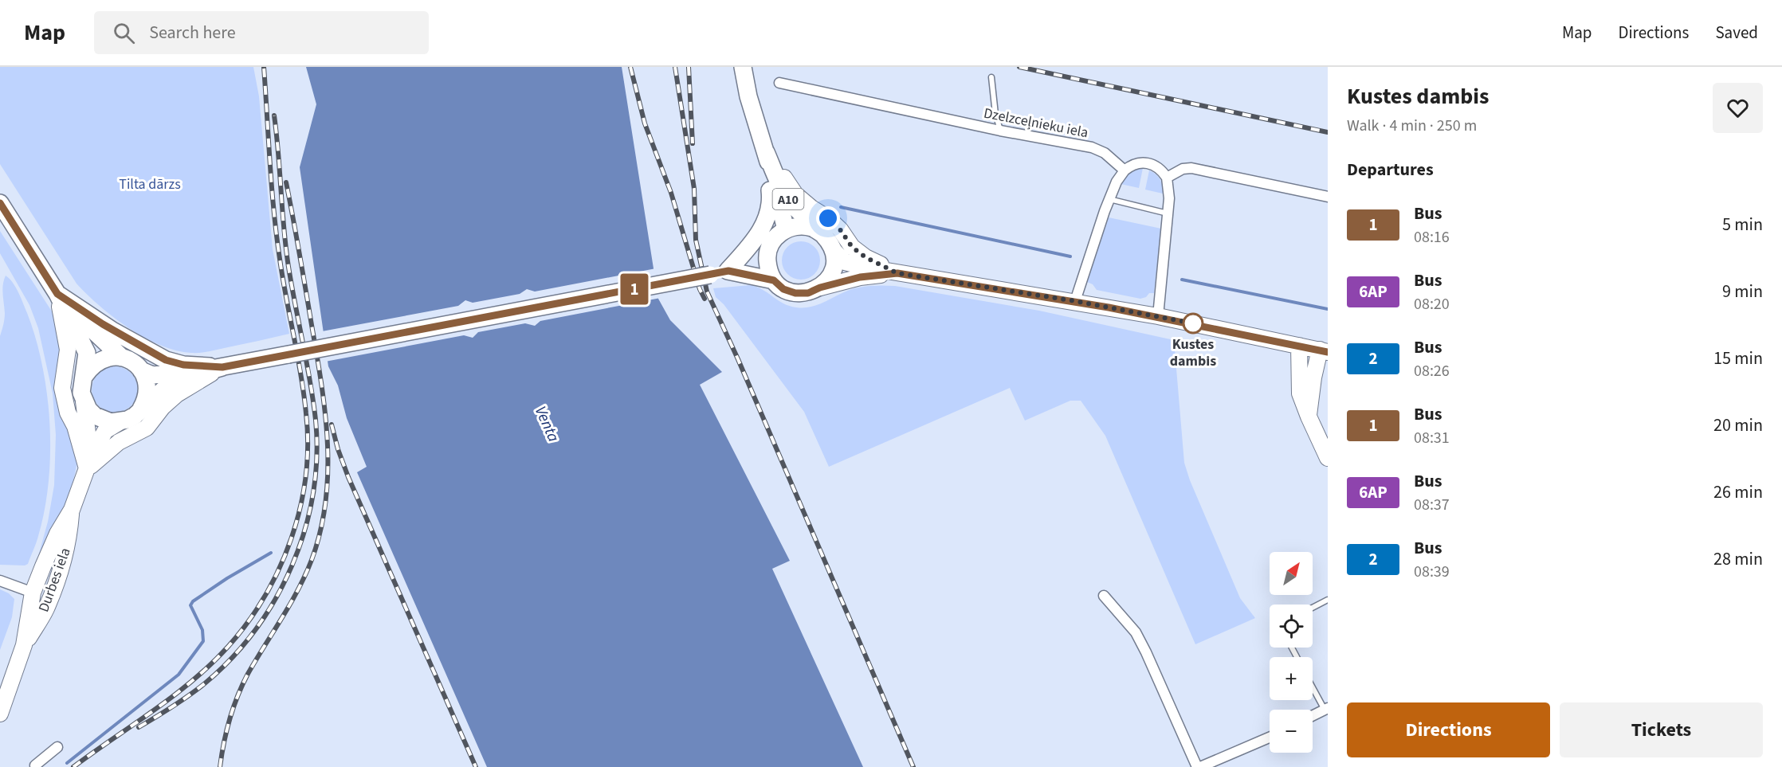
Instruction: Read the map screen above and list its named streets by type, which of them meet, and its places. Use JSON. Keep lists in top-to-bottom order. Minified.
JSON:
{"streets":{"highway":["A10"],"main road":["Durbes iela"],"street":["Dzelzceļnieku iela"]},"water":["Venta"],"parks":["Tilta dārzs"],"places":["Kustes dambis"],"lines":["bus line 1"],"north":"top right","page":{"header":"Map","search":"Search here","nav":["Map","Directions","Saved"],"on_map":"1","heading":[["Kustes dambis","Walk · 4 min · 250 m"],"Departures"],"list":[{"mark":"1","name":"Bus","note":"08:16","value":"5 min"},{"mark":"6AP","name":"Bus","note":"08:20","value":"9 min"},{"mark":"2","name":"Bus","note":"08:26","value":"15 min"},{"mark":"1","name":"Bus","note":"08:31","value":"20 min"},{"mark":"6AP","name":"Bus","note":"08:37","value":"26 min"},{"mark":"2","name":"Bus","note":"08:39","value":"28 min"}],"map_buttons":["+","−"],"buttons":["Directions","Tickets"]}}
